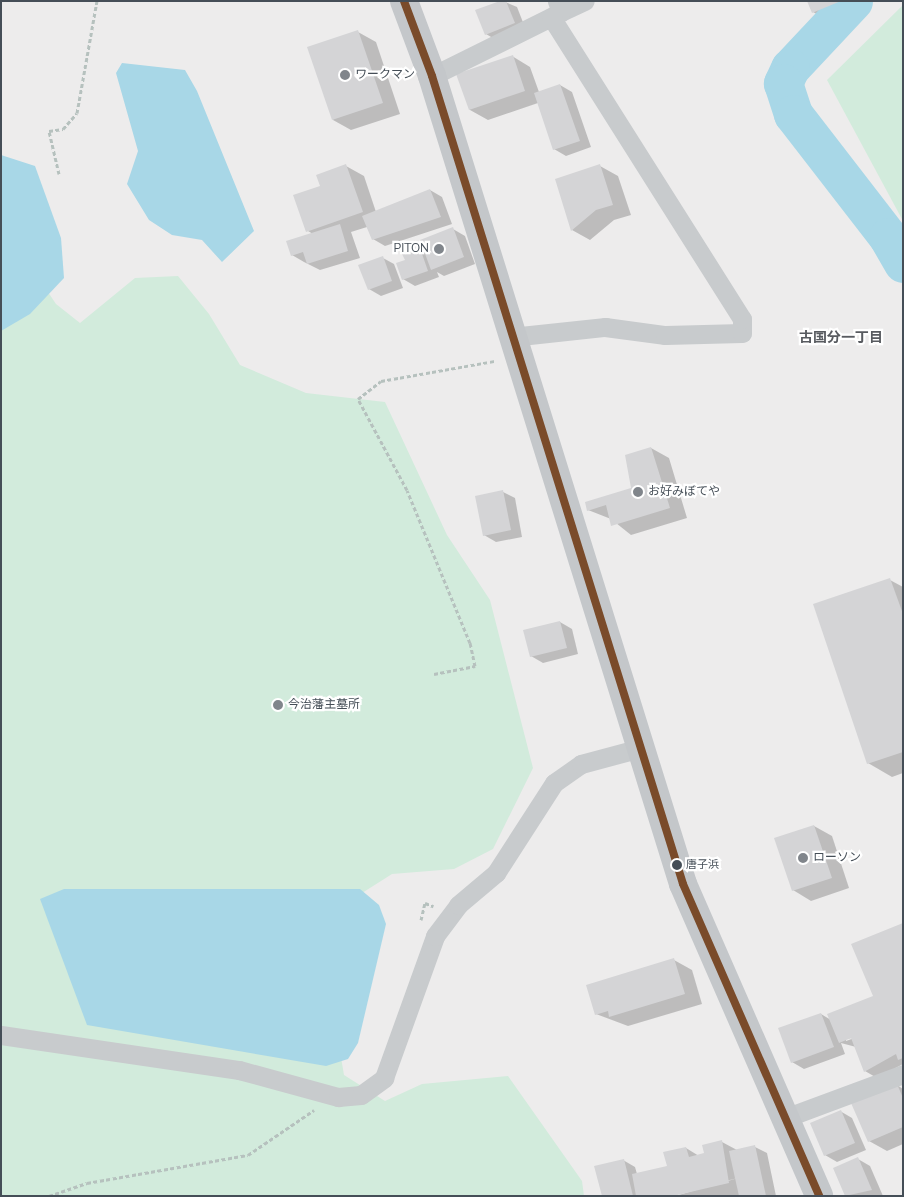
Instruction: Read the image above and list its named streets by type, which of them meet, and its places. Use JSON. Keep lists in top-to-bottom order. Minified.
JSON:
{"districts":["古国分一丁目"],"places":["ワークマン","PITON","お好みぼてや","今治藩主墓所","ローソン","唐子浜"]}
